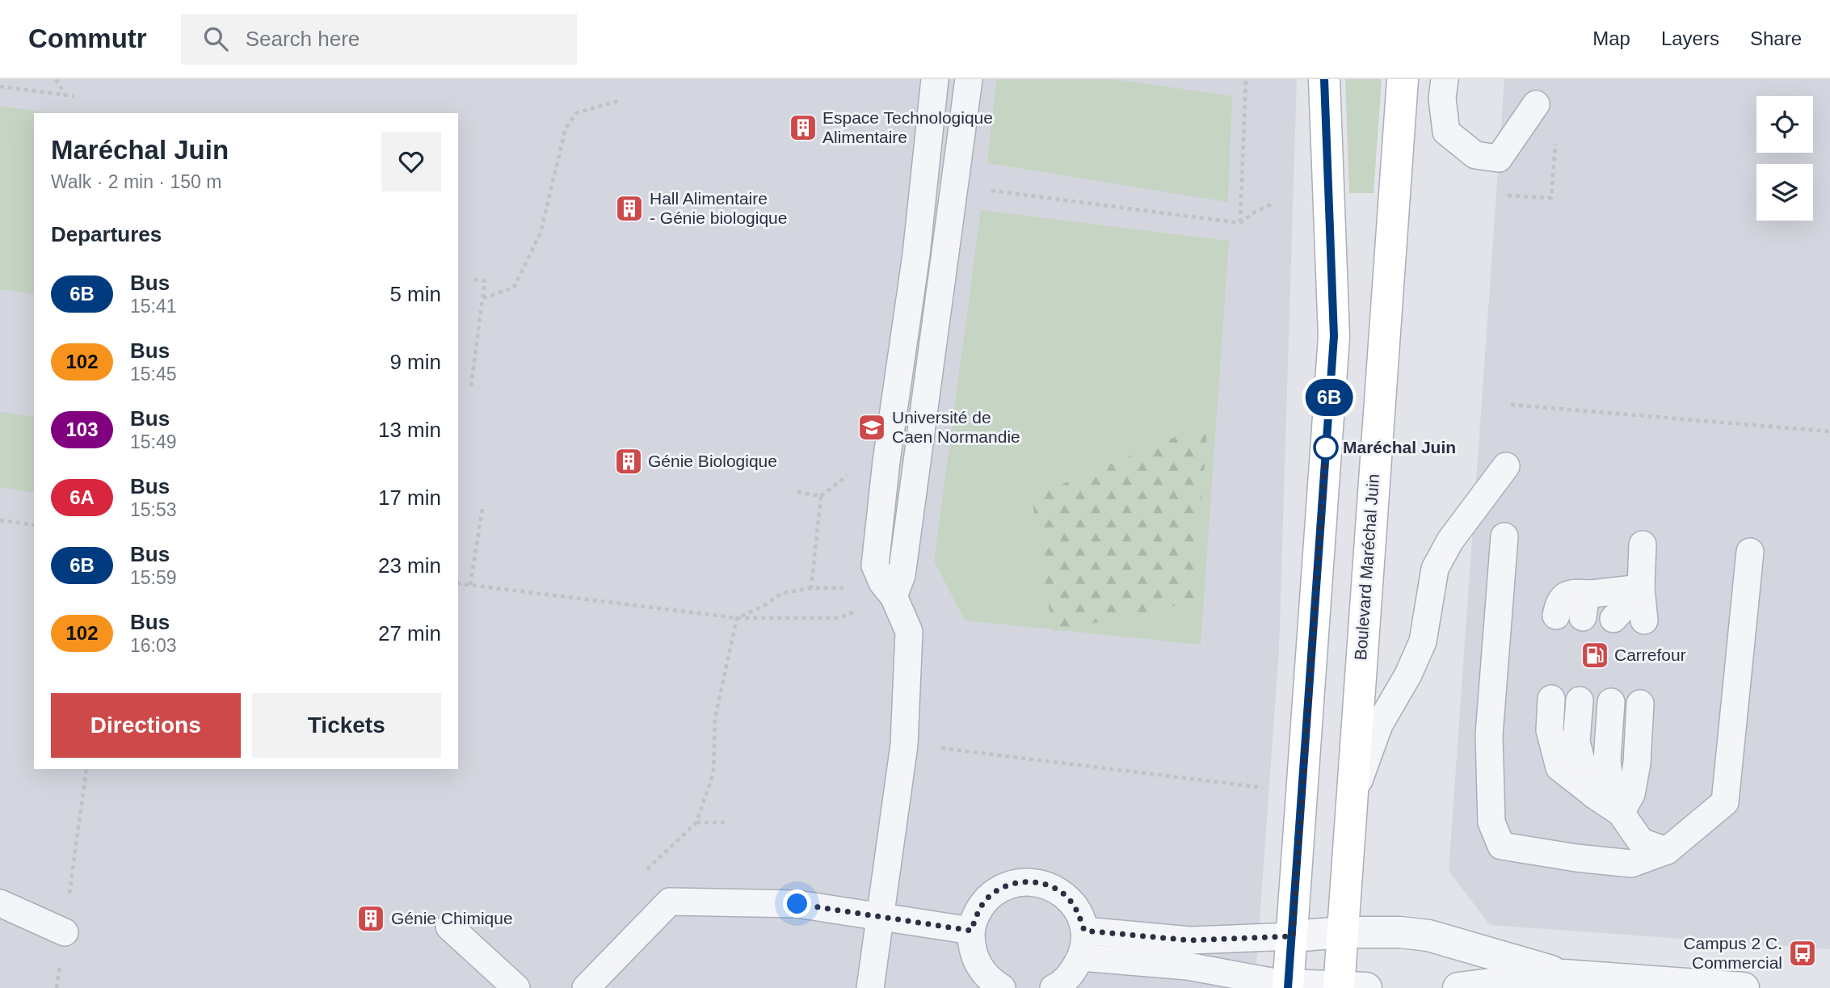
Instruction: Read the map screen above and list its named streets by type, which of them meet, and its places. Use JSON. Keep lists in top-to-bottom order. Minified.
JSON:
{"streets":{"main road":["Boulevard Maréchal Juin"]},"places":{"building":["Espace Technologique Alimentaire","Hall Alimentaire - Génie biologique","Génie Biologique","Génie Chimique"],"school or university":["Université de Caen Normandie"],"other":["Maréchal Juin"],"fuel station":["Carrefour"],"bus stop":["Campus 2 C. Commercial"]},"lines":["bus line 6B"],"page":{"header":"Commutr","search":"Search here","nav":["Map","Layers","Share"],"on_map":"6B","heading":[["Maréchal Juin","Walk · 2 min · 150 m"],"Departures"],"list":[{"mark":"6B","name":"Bus","note":"15:41","value":"5 min"},{"mark":"102","name":"Bus","note":"15:45","value":"9 min"},{"mark":"103","name":"Bus","note":"15:49","value":"13 min"},{"mark":"6A","name":"Bus","note":"15:53","value":"17 min"},{"mark":"6B","name":"Bus","note":"15:59","value":"23 min"},{"mark":"102","name":"Bus","note":"16:03","value":"27 min"}],"buttons":["Directions","Tickets"]}}
